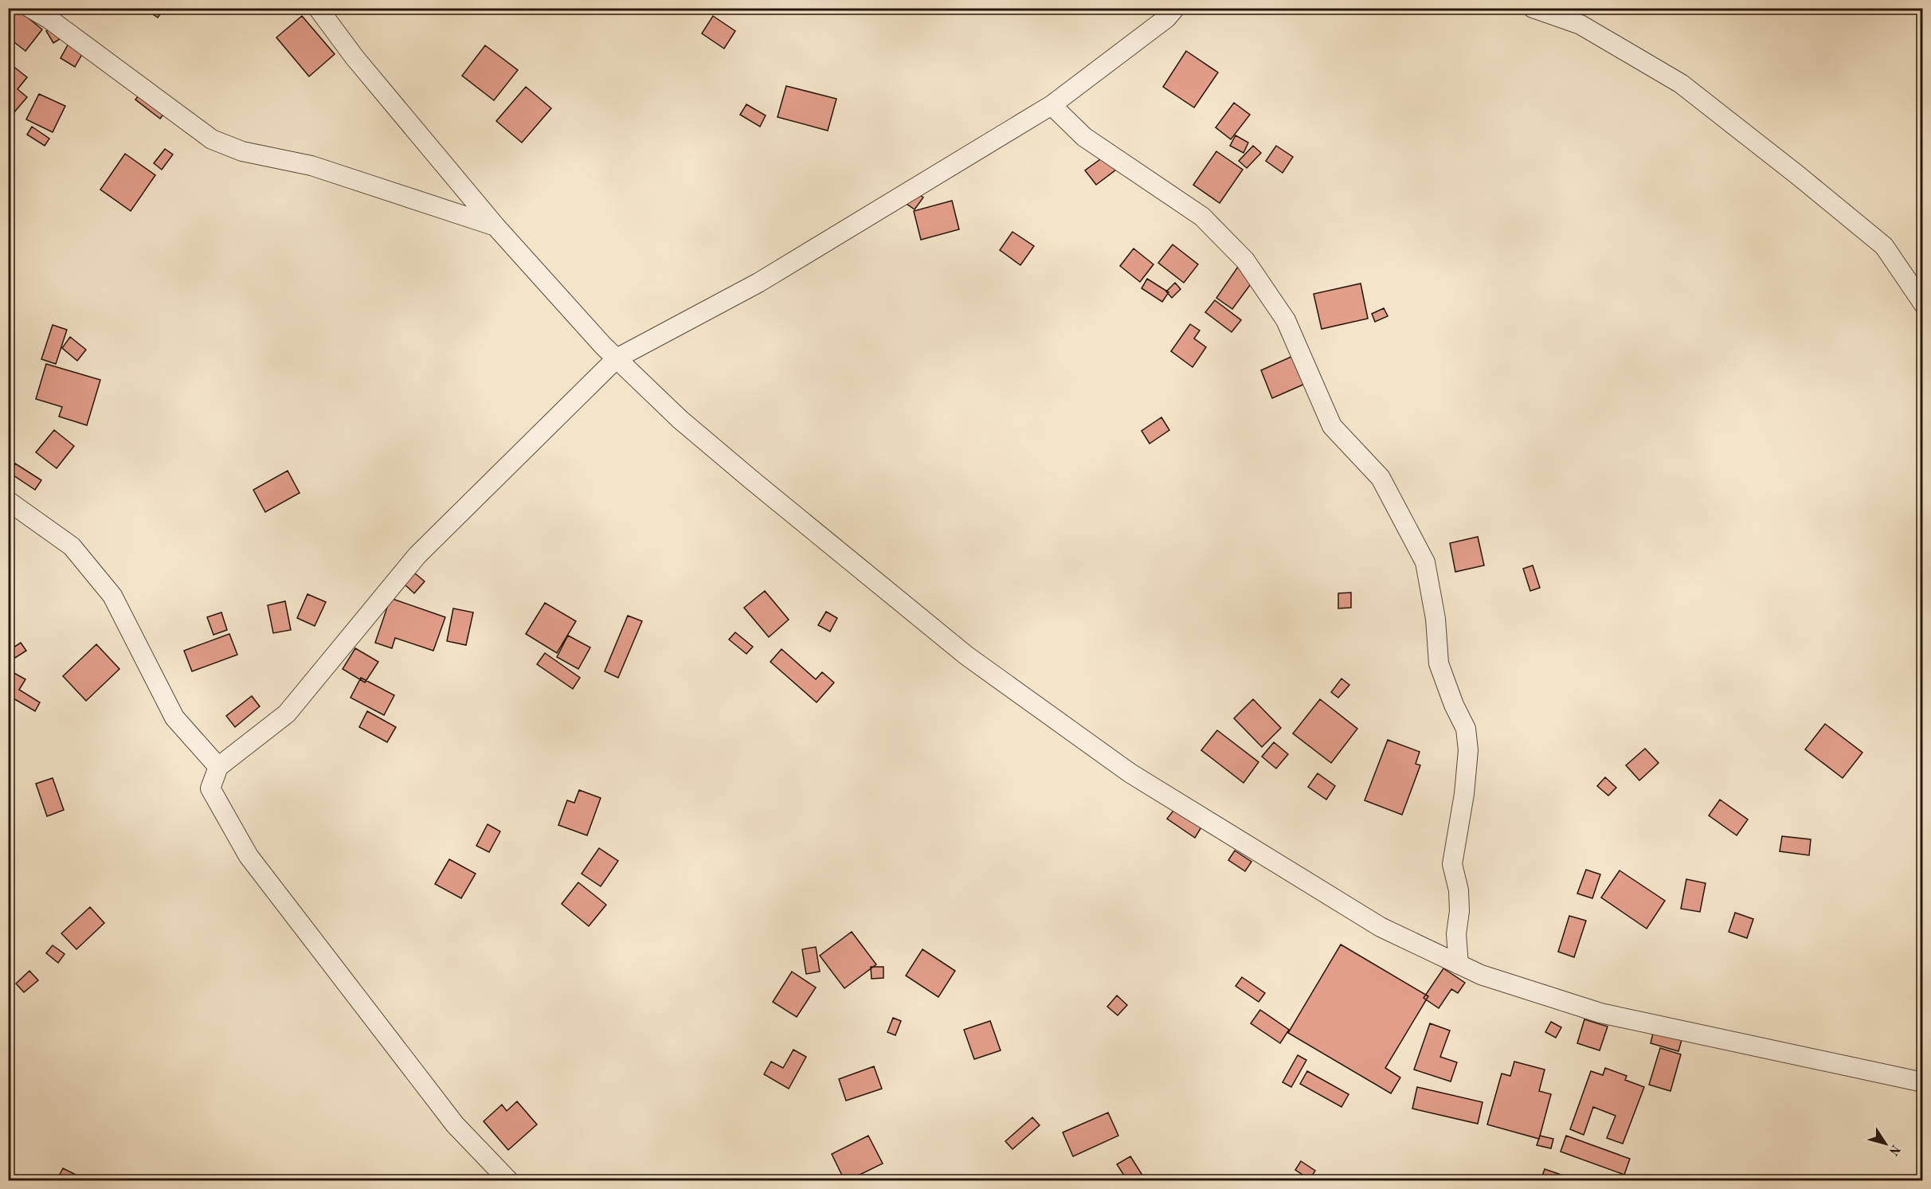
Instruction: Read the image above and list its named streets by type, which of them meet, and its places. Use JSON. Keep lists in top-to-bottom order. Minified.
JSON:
{"north":"bottom right"}
